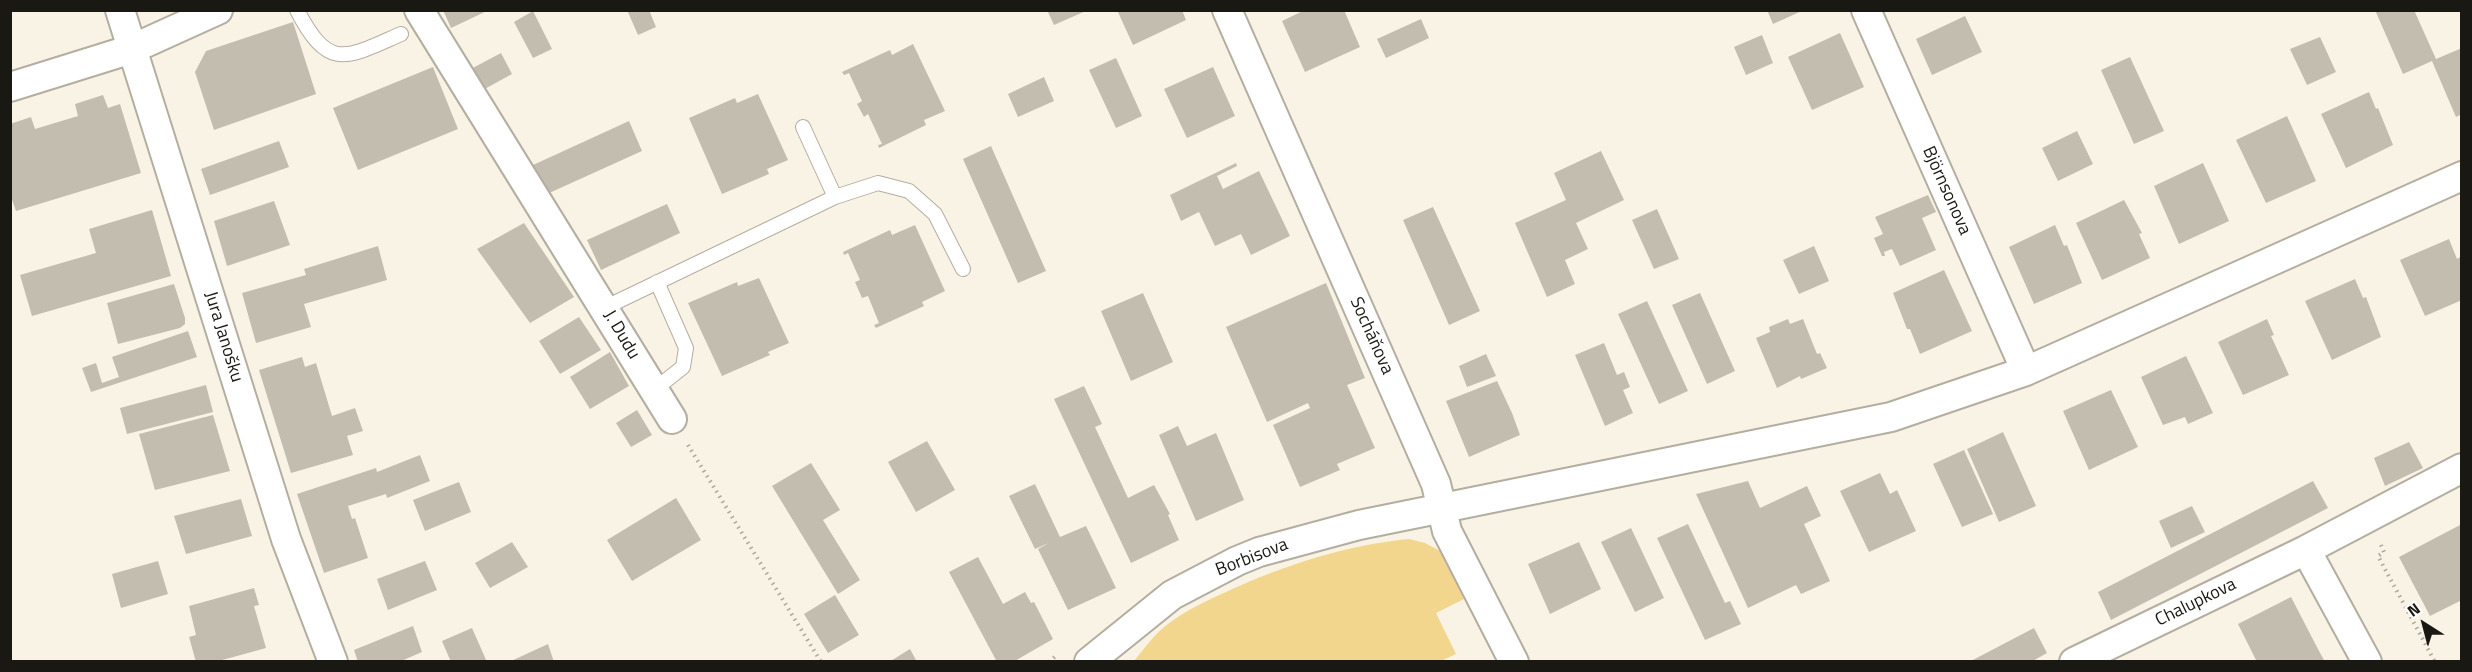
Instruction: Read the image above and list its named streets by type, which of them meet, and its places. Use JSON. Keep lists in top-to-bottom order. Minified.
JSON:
{"streets":{"street":["Björnsonova","J. Dudu","Socháňova","Jura Janošku","Borbisova","Chalupkova"]},"crossings":[["Björnsonova","Borbisova"],["Socháňova","Borbisova"]],"north":"top left"}
